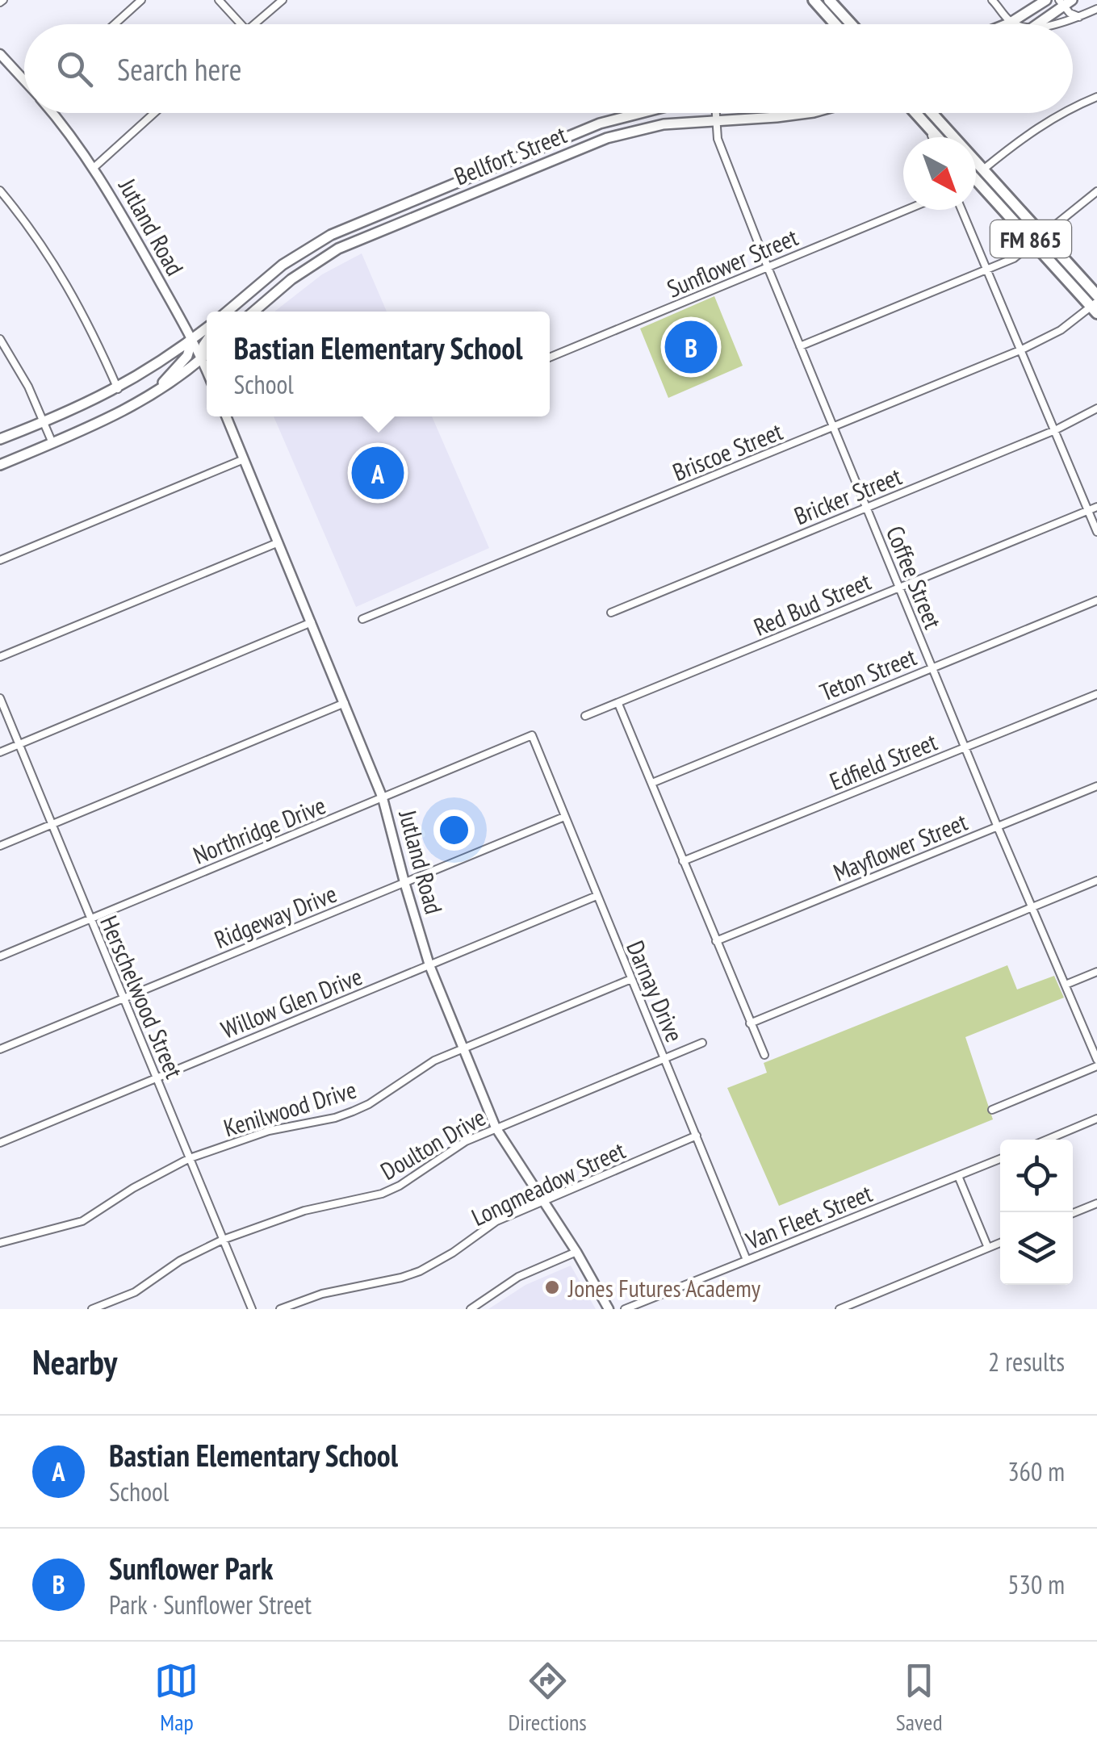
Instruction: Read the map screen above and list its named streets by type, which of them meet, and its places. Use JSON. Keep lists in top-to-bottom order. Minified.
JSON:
{"streets":{"main road":["Bellfort Street","FM 865"],"street":["Jutland Road","Sunflower Street","Briscoe Street","Bricker Street","Coffee Street","Red Bud Street","Teton Street","Edfield Street","Northridge Drive","Mayflower Street","Ridgeway Drive","Darnay Drive","Herschelwood Street","Willow Glen Drive","Kenilwood Drive","Doulton Drive","Longmeadow Street","Van Fleet Street"]},"crossings":[["Bellfort Street","Coffee Street"],["Jutland Road","Northridge Drive"],["Jutland Road","Ridgeway Drive"],["Jutland Road","Willow Glen Drive"],["Jutland Road","Kenilwood Drive"],["Jutland Road","Doulton Drive"],["Jutland Road","Longmeadow Street"],["FM 865","Briscoe Street"],["Sunflower Street","Coffee Street"],["Briscoe Street","Coffee Street"],["Bricker Street","Coffee Street"],["Coffee Street","Red Bud Street"],["Coffee Street","Teton Street"],["Coffee Street","Edfield Street"],["Coffee Street","Mayflower Street"],["Northridge Drive","Darnay Drive"],["Northridge Drive","Herschelwood Street"],["Ridgeway Drive","Darnay Drive"],["Ridgeway Drive","Herschelwood Street"],["Darnay Drive","Willow Glen Drive"],["Darnay Drive","Kenilwood Drive"],["Darnay Drive","Doulton Drive"],["Darnay Drive","Longmeadow Street"],["Darnay Drive","Van Fleet Street"],["Herschelwood Street","Willow Glen Drive"],["Herschelwood Street","Kenilwood Drive"],["Herschelwood Street","Doulton Drive"]],"places":["Jones Futures Academy"],"north":"bottom right","page":{"search":"Search here","popup":["Bastian Elementary School","School"],"pins":["B","A"],"heading":["Nearby","2 results"],"list":[{"mark":"A","name":"Bastian Elementary School","note":"School","value":"360 m"},{"mark":"B","name":"Sunflower Park","note":"Park · Sunflower Street","value":"530 m"}],"nav":["Map","Directions","Saved"]}}
